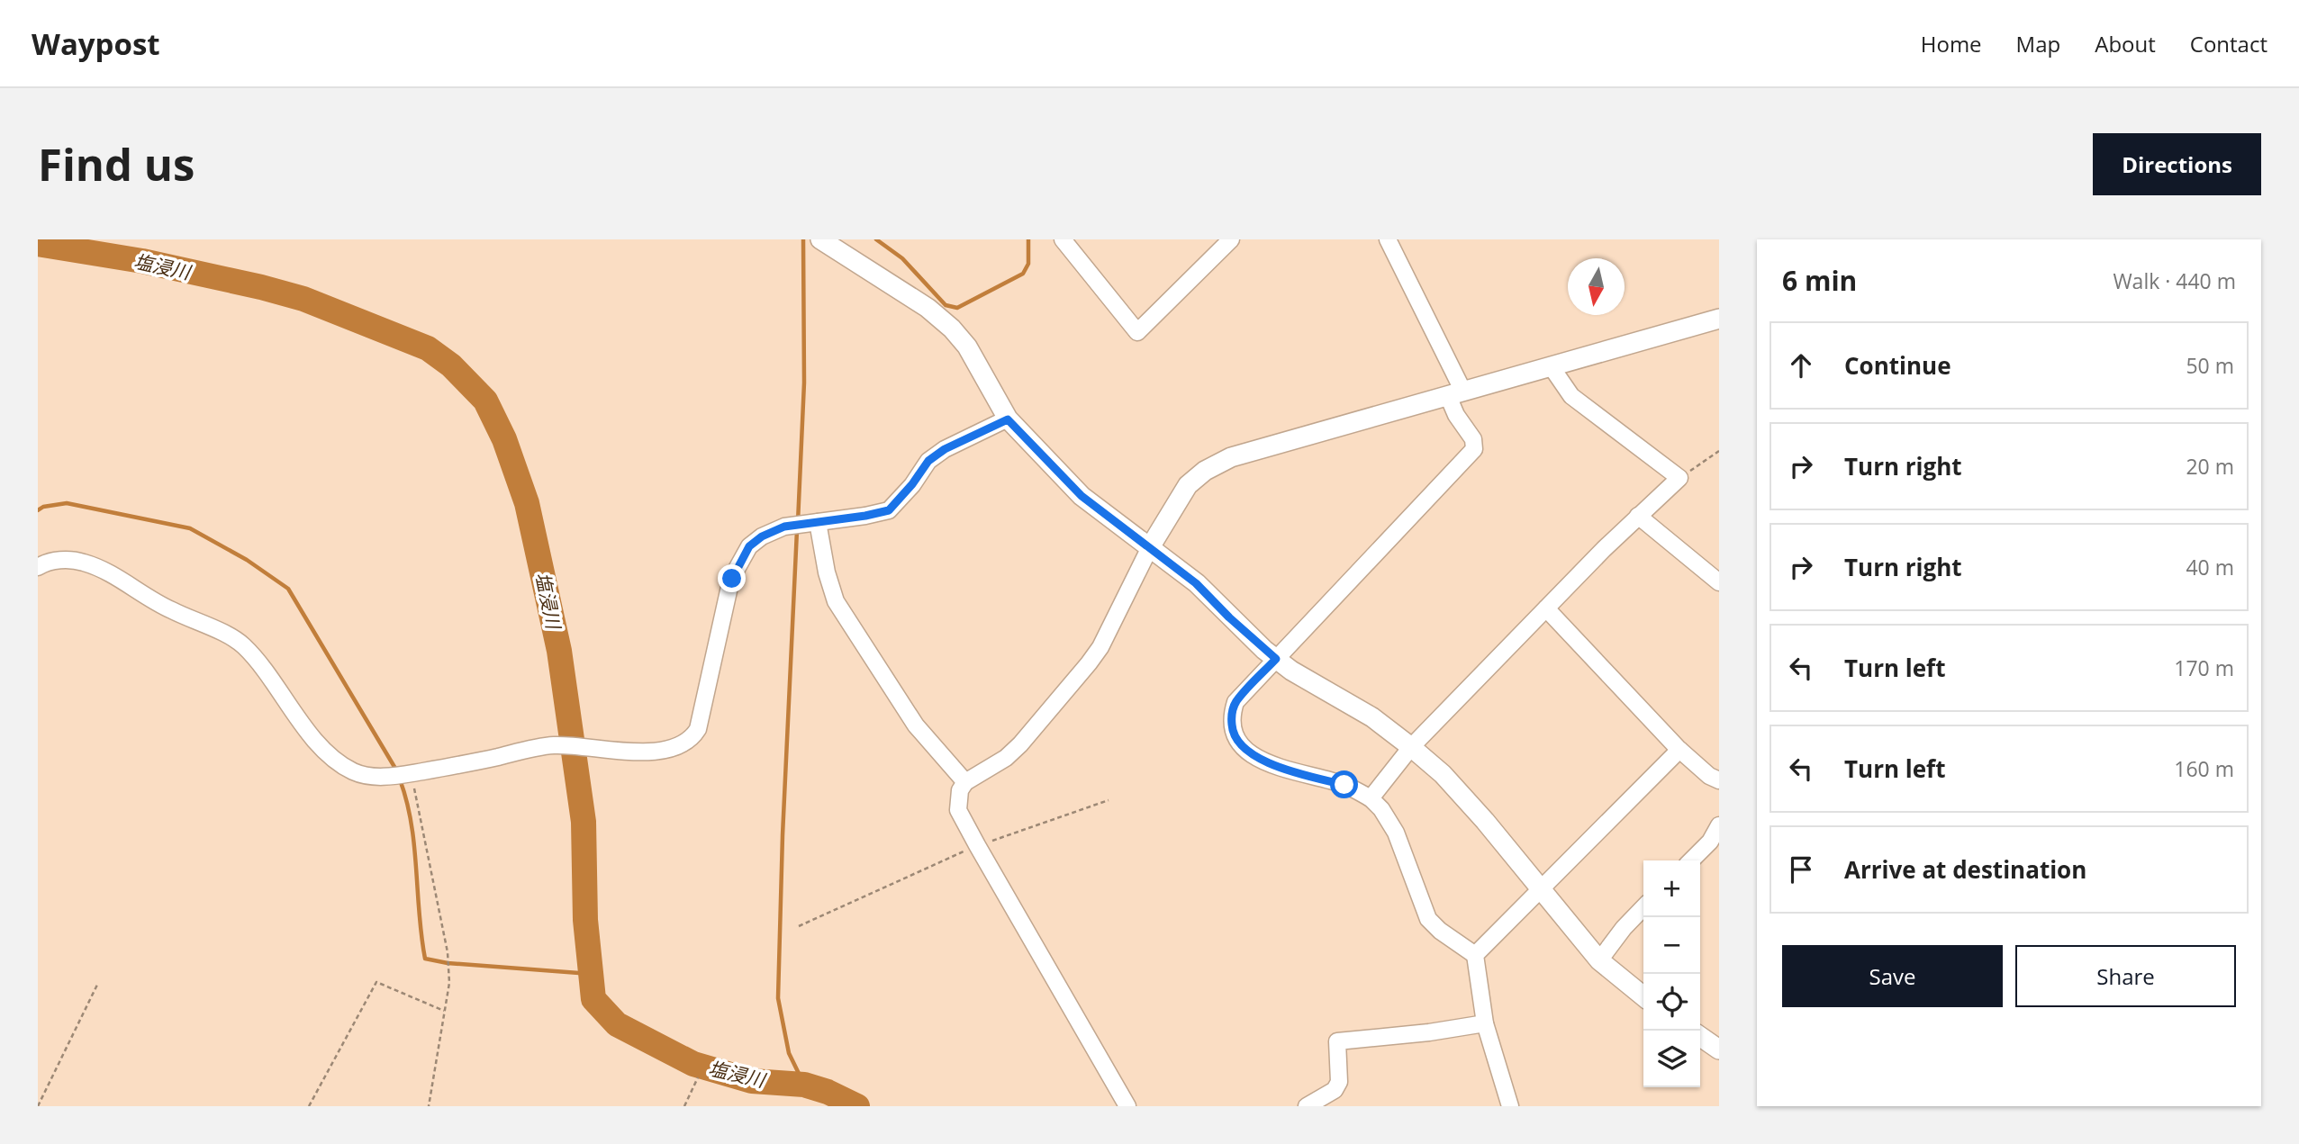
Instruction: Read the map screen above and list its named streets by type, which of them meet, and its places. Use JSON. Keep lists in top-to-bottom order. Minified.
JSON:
{"water":["塩浸川"],"north":"bottom","page":{"header":"Waypost","nav":["Home","Map","About","Contact"],"buttons":["Directions",["Save","Share"]],"title":"Find us","heading":["6 min","Walk · 440 m"],"list":[["Continue","50 m"],["Turn right","20 m"],["Turn right","40 m"],["Turn left","170 m"],["Turn left","160 m"],"Arrive at destination"],"map_buttons":["+","−"]}}
